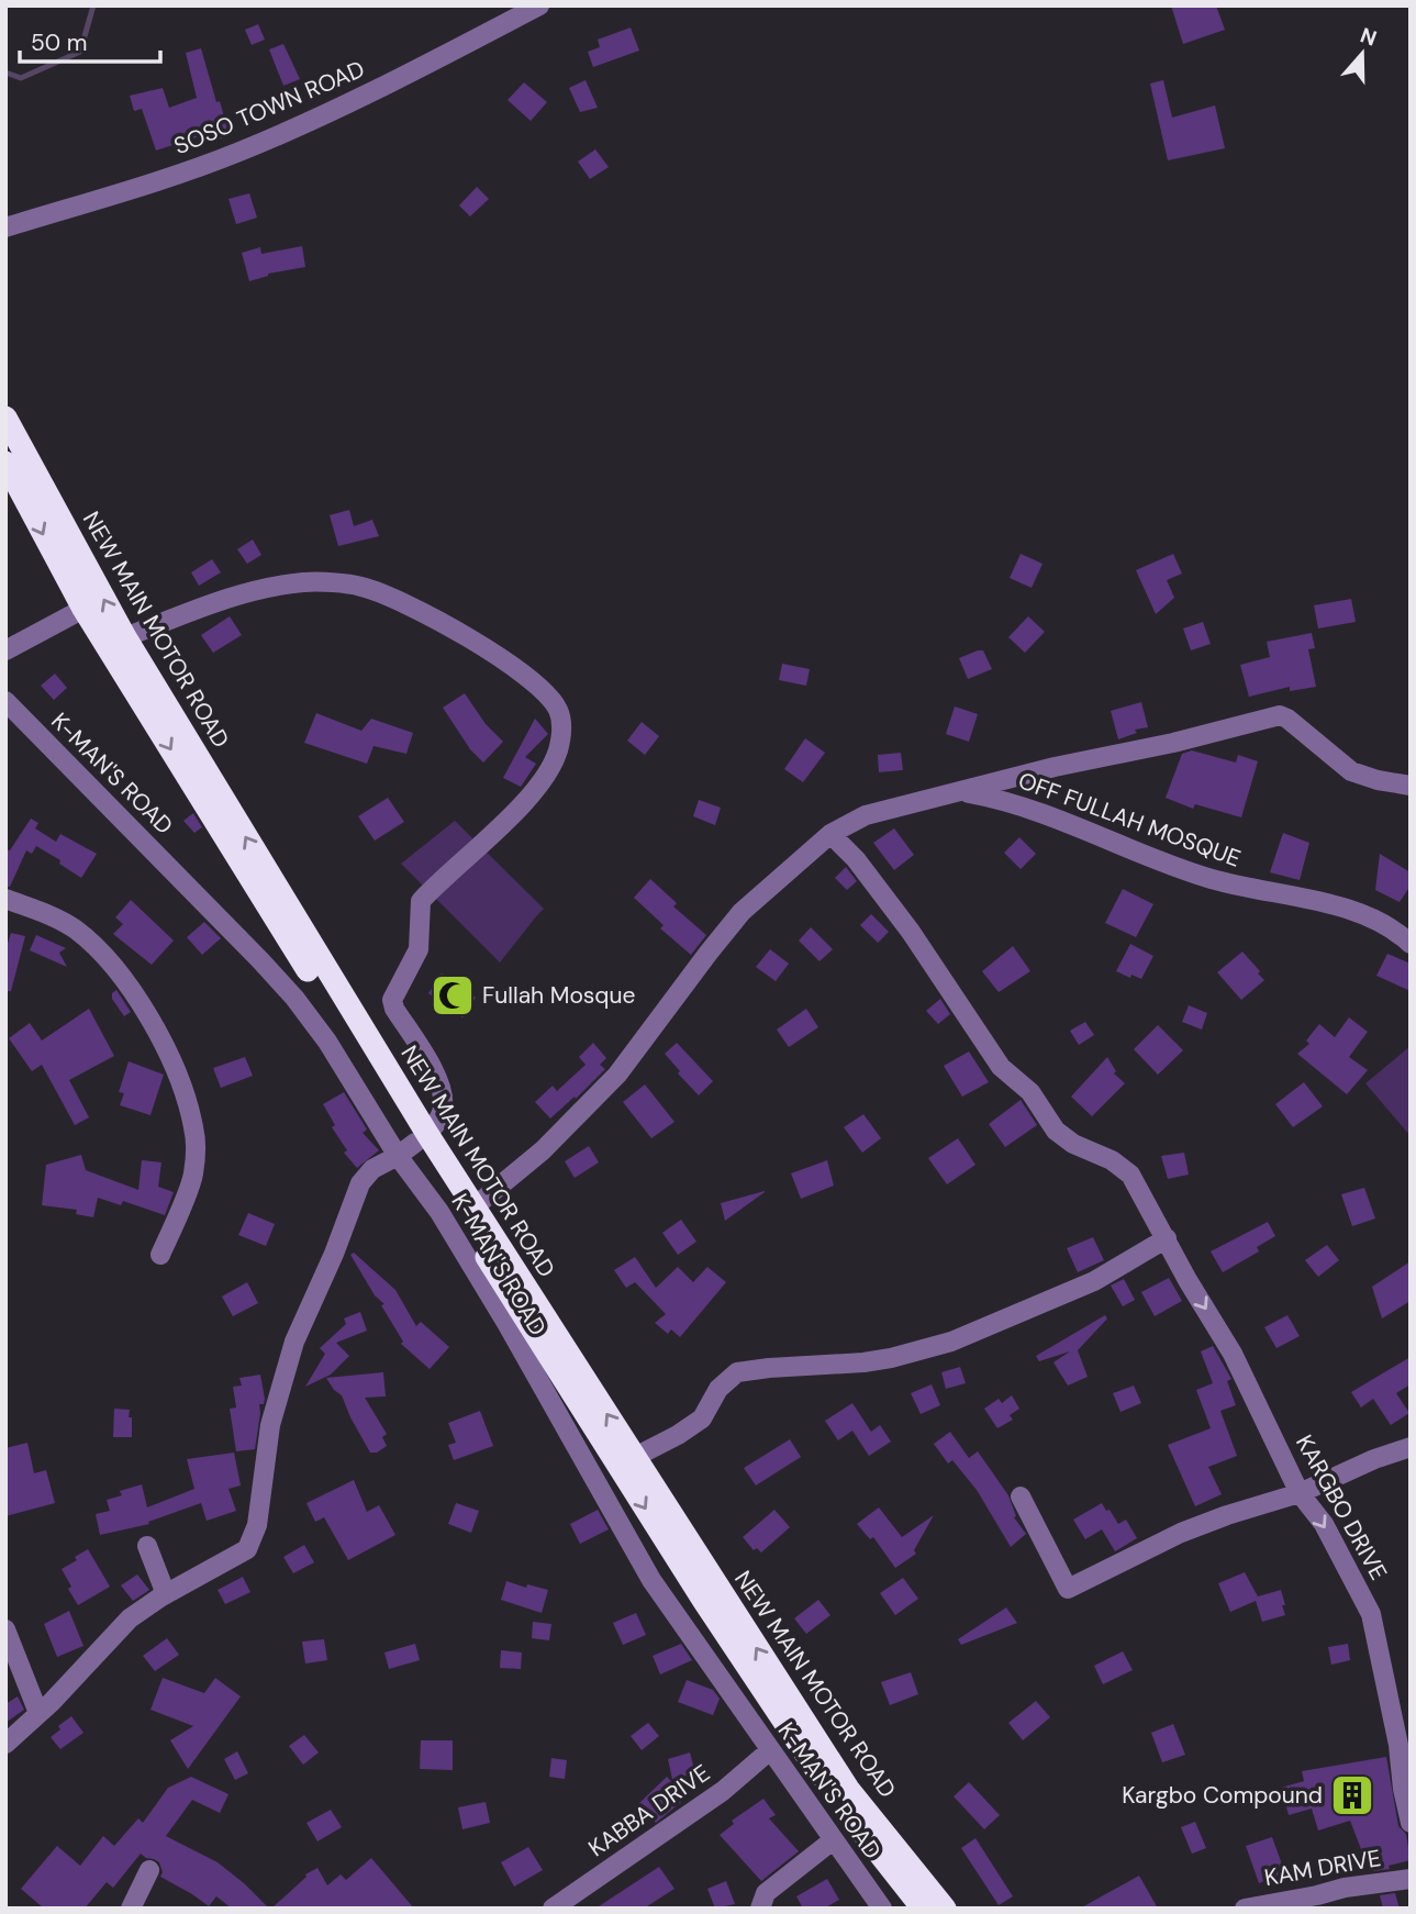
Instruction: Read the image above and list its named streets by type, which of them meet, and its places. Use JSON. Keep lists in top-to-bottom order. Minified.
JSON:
{"streets":{"highway":["NEW MAIN MOTOR ROAD"],"street":["SOSO TOWN ROAD","K-MAN'S ROAD","OFF FULLAH MOSQUE","KARGBO DRIVE","KABBA DRIVE","KAM DRIVE"]},"crossings":[["NEW MAIN MOTOR ROAD","K-MAN'S ROAD"],["NEW MAIN MOTOR ROAD","OFF FULLAH MOSQUE"],["K-MAN'S ROAD","KABBA DRIVE"],["OFF FULLAH MOSQUE","KARGBO DRIVE"]],"one_way":["KARGBO DRIVE"],"places":{"mosque":["Fullah Mosque"],"building":["Kargbo Compound"]},"scale_bar":"50 m","north":"top"}
